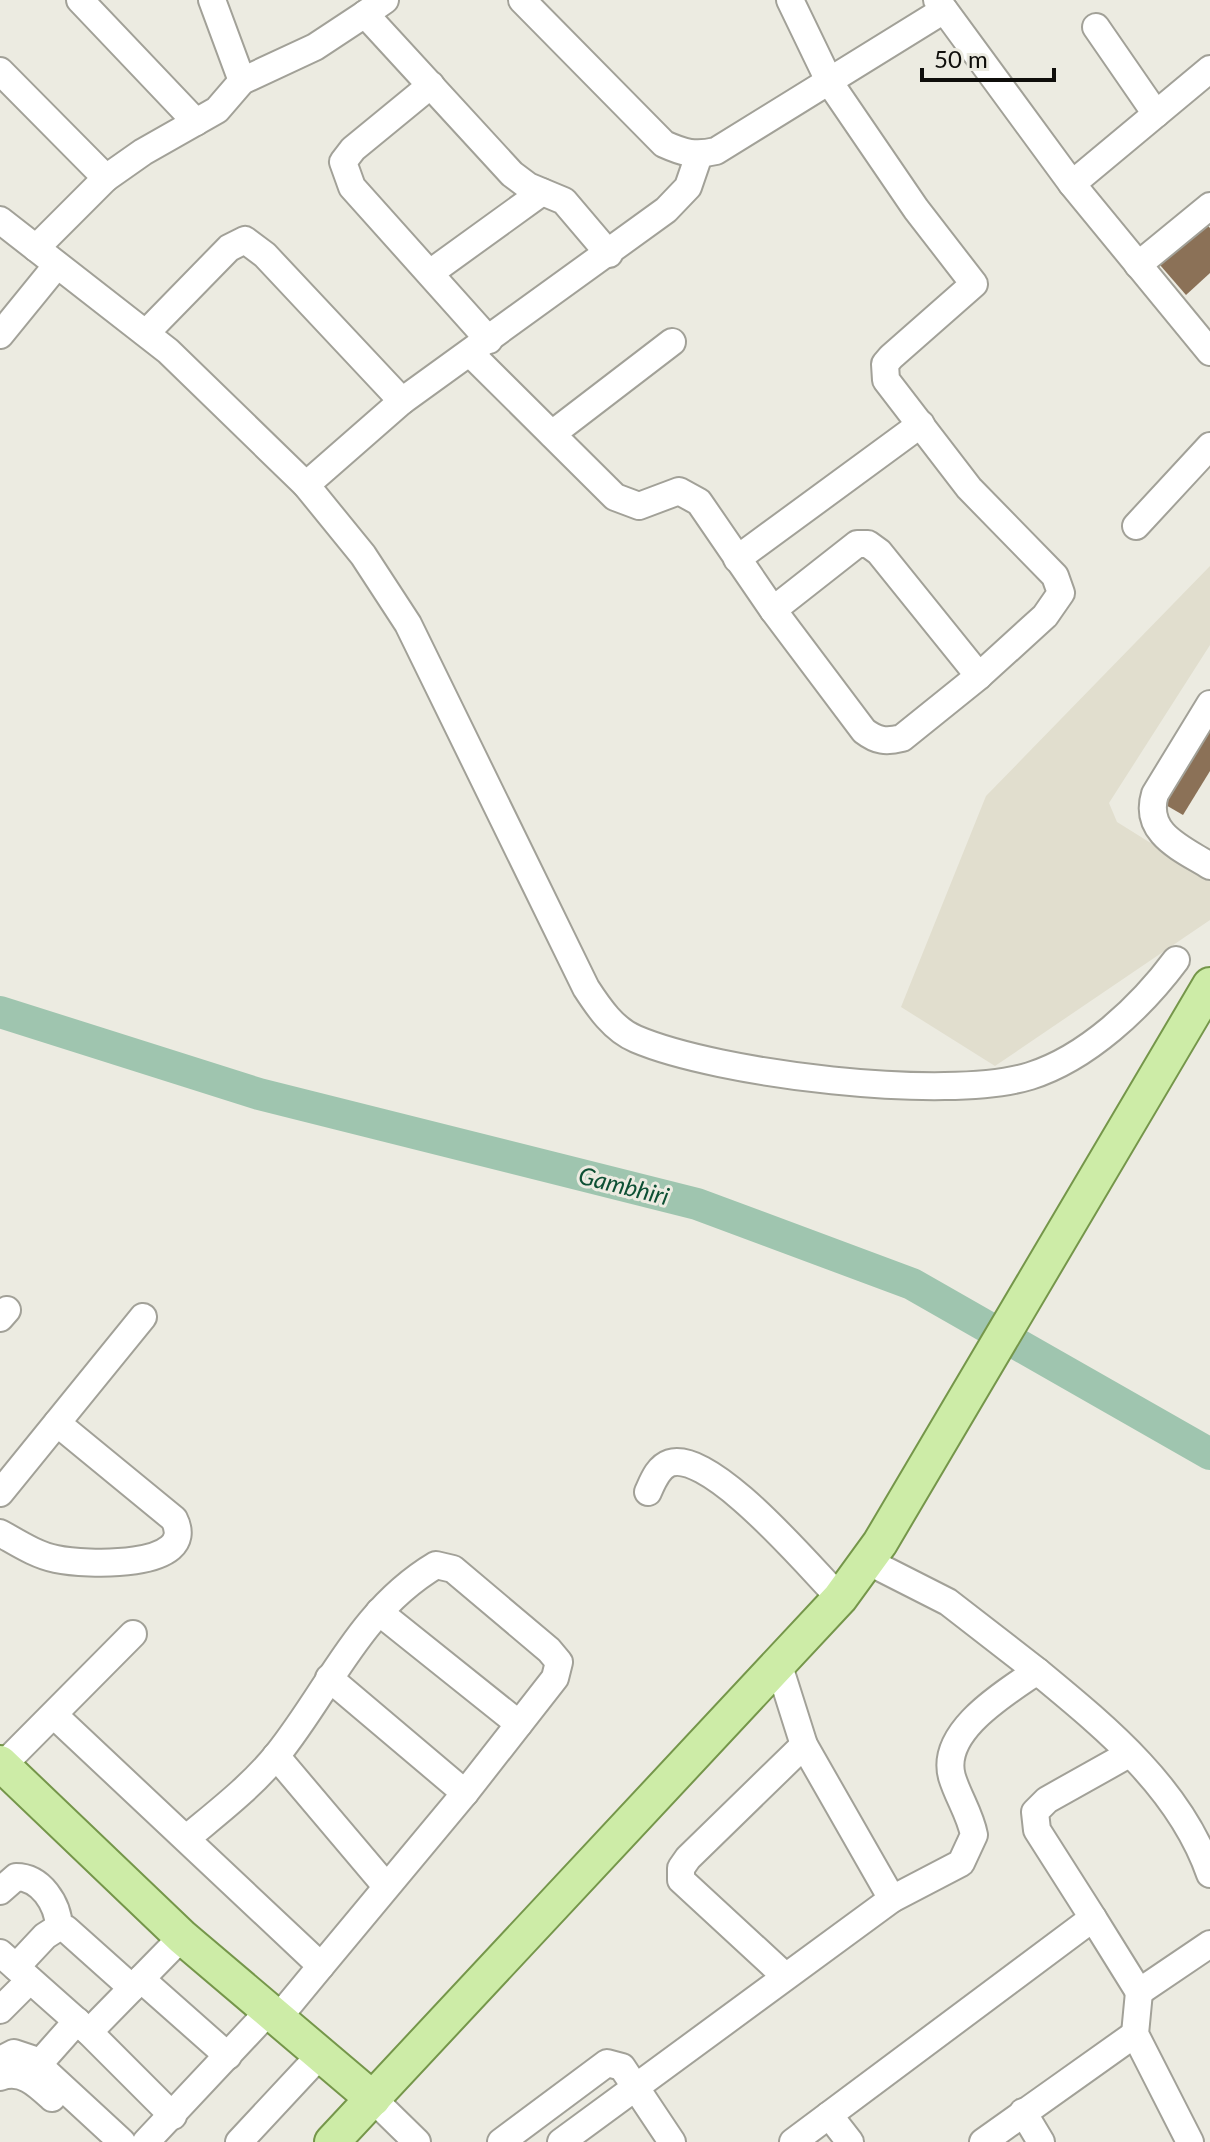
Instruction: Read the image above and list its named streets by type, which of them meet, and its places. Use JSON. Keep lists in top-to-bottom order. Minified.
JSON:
{"water":["Gambhiri"],"scale_bar":"50 m"}
